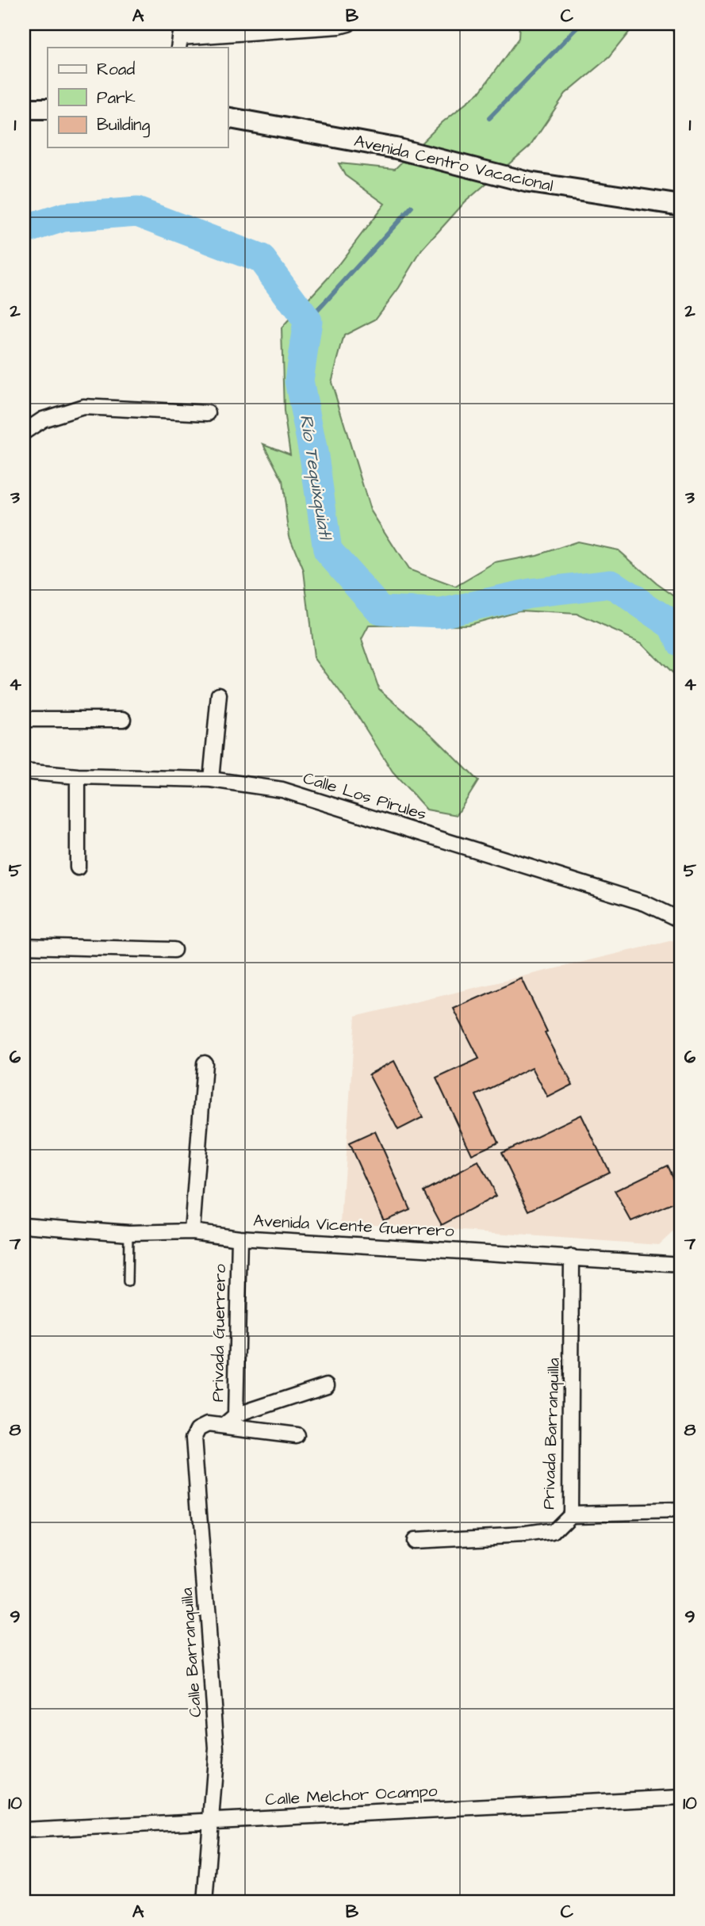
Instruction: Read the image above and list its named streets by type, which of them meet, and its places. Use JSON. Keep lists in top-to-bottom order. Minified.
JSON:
{"streets":{"main road":["Avenida Centro Vacacional"],"street":["Calle Los Pirules","Avenida Vicente Guerrero","Privada Guerrero","Privada Barranquilla","Calle Barranquilla","Calle Melchor Ocampo"]},"crossings":[["Avenida Vicente Guerrero","Privada Guerrero"],["Avenida Vicente Guerrero","Privada Barranquilla"],["Privada Guerrero","Calle Barranquilla"],["Calle Barranquilla","Calle Melchor Ocampo"]],"water":["Río Tequixquiatl"],"legend":["Road","Park","Building"],"grid":{"columns":["A","B","C"],"rows":["1","2","3","4","5","6","7","8","9","10"]}}
